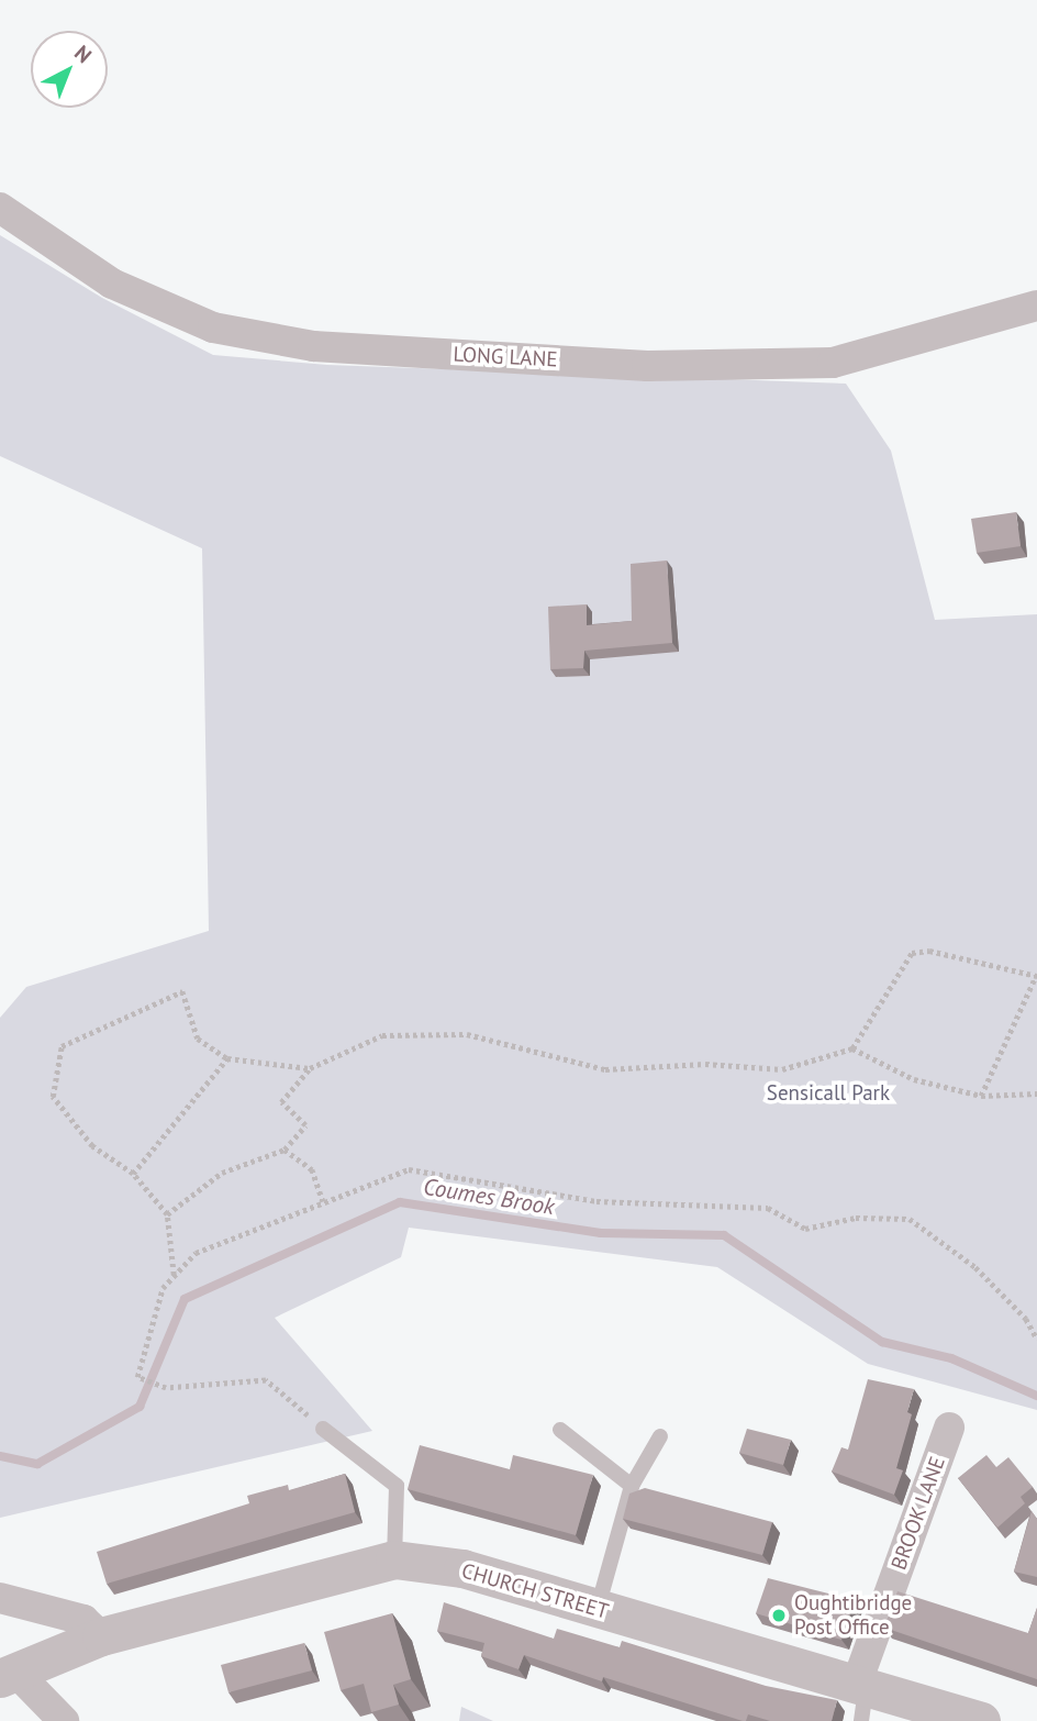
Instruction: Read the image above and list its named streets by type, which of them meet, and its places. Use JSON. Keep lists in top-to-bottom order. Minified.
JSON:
{"streets":{"street":["LONG LANE","BROOK LANE","CHURCH STREET"]},"crossings":[["BROOK LANE","CHURCH STREET"]],"water":["Coumes Brook"],"parks":["Sensicall Park"],"places":["Oughtibridge Post Office"],"north":"top right"}
